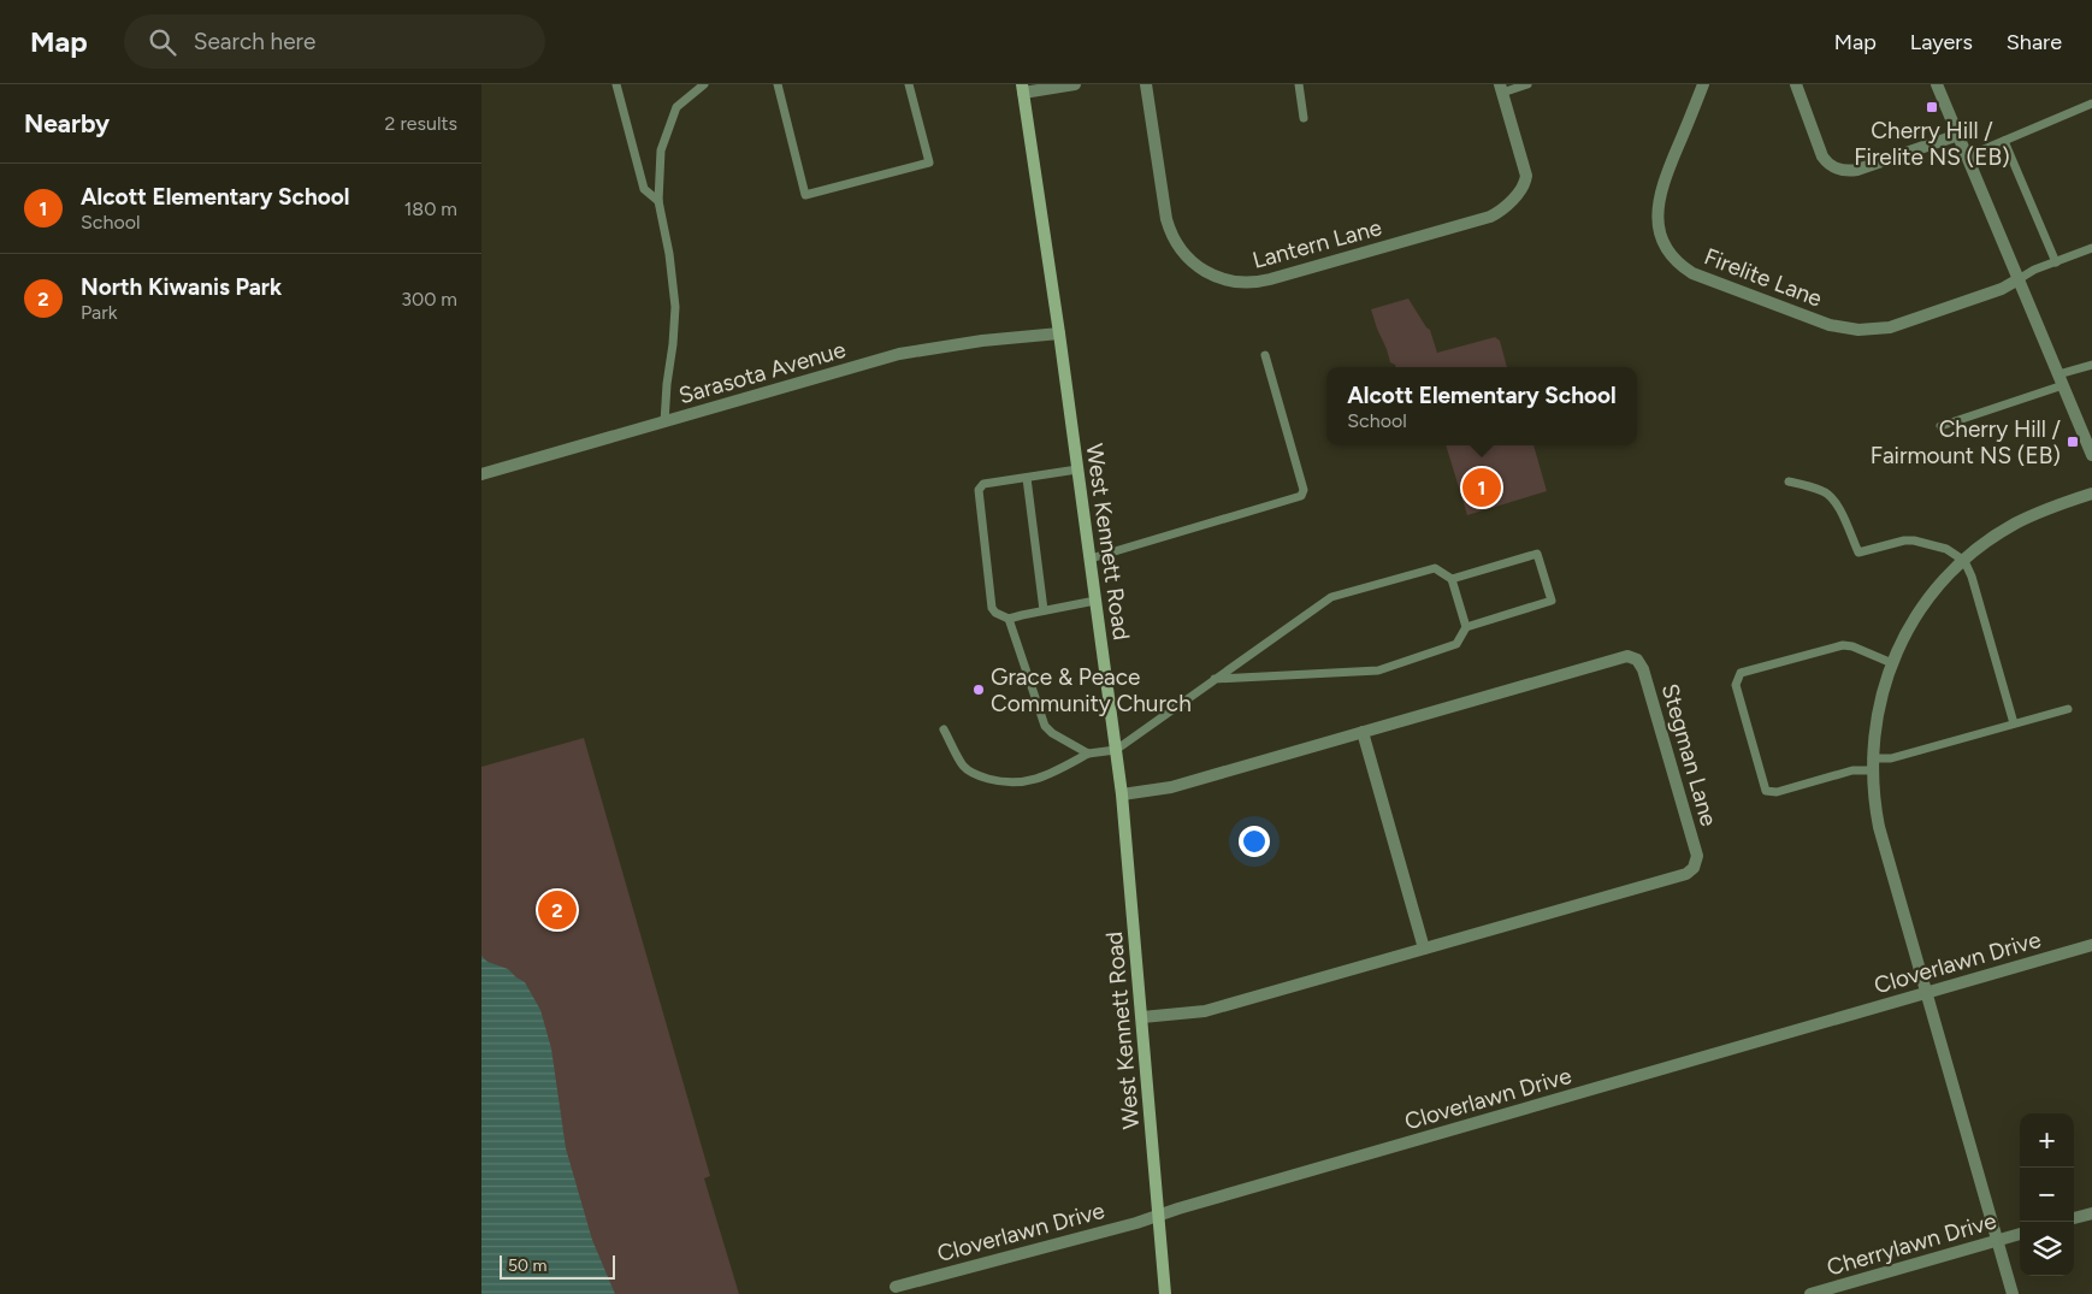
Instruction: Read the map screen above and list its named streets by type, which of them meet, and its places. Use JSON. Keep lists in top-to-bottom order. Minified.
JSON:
{"streets":{"street":["Lantern Lane","Firelite Lane","Sarasota Avenue","West Kennett Road","Stegman Lane","Cloverlawn Drive","Cherrylawn Drive"]},"crossings":[["Sarasota Avenue","West Kennett Road"],["West Kennett Road","Stegman Lane"],["West Kennett Road","Cloverlawn Drive"]],"places":{"transit":["Cherry Hill / Firelite NS (EB)","Cherry Hill / Fairmount NS (EB)"],"other":["Grace & Peace Community Church"]},"scale_bar":"50 m","page":{"header":"Map","search":"Search here","nav":["Map","Layers","Share"],"heading":["Nearby","2 results"],"list":[{"mark":"1","name":"Alcott Elementary School","note":"School","value":"180 m"},{"mark":"2","name":"North Kiwanis Park","note":"Park","value":"300 m"}],"popup":["Alcott Elementary School","School"],"pins":["1","2"],"map_buttons":["+","−"],"scale":"50 m"}}
